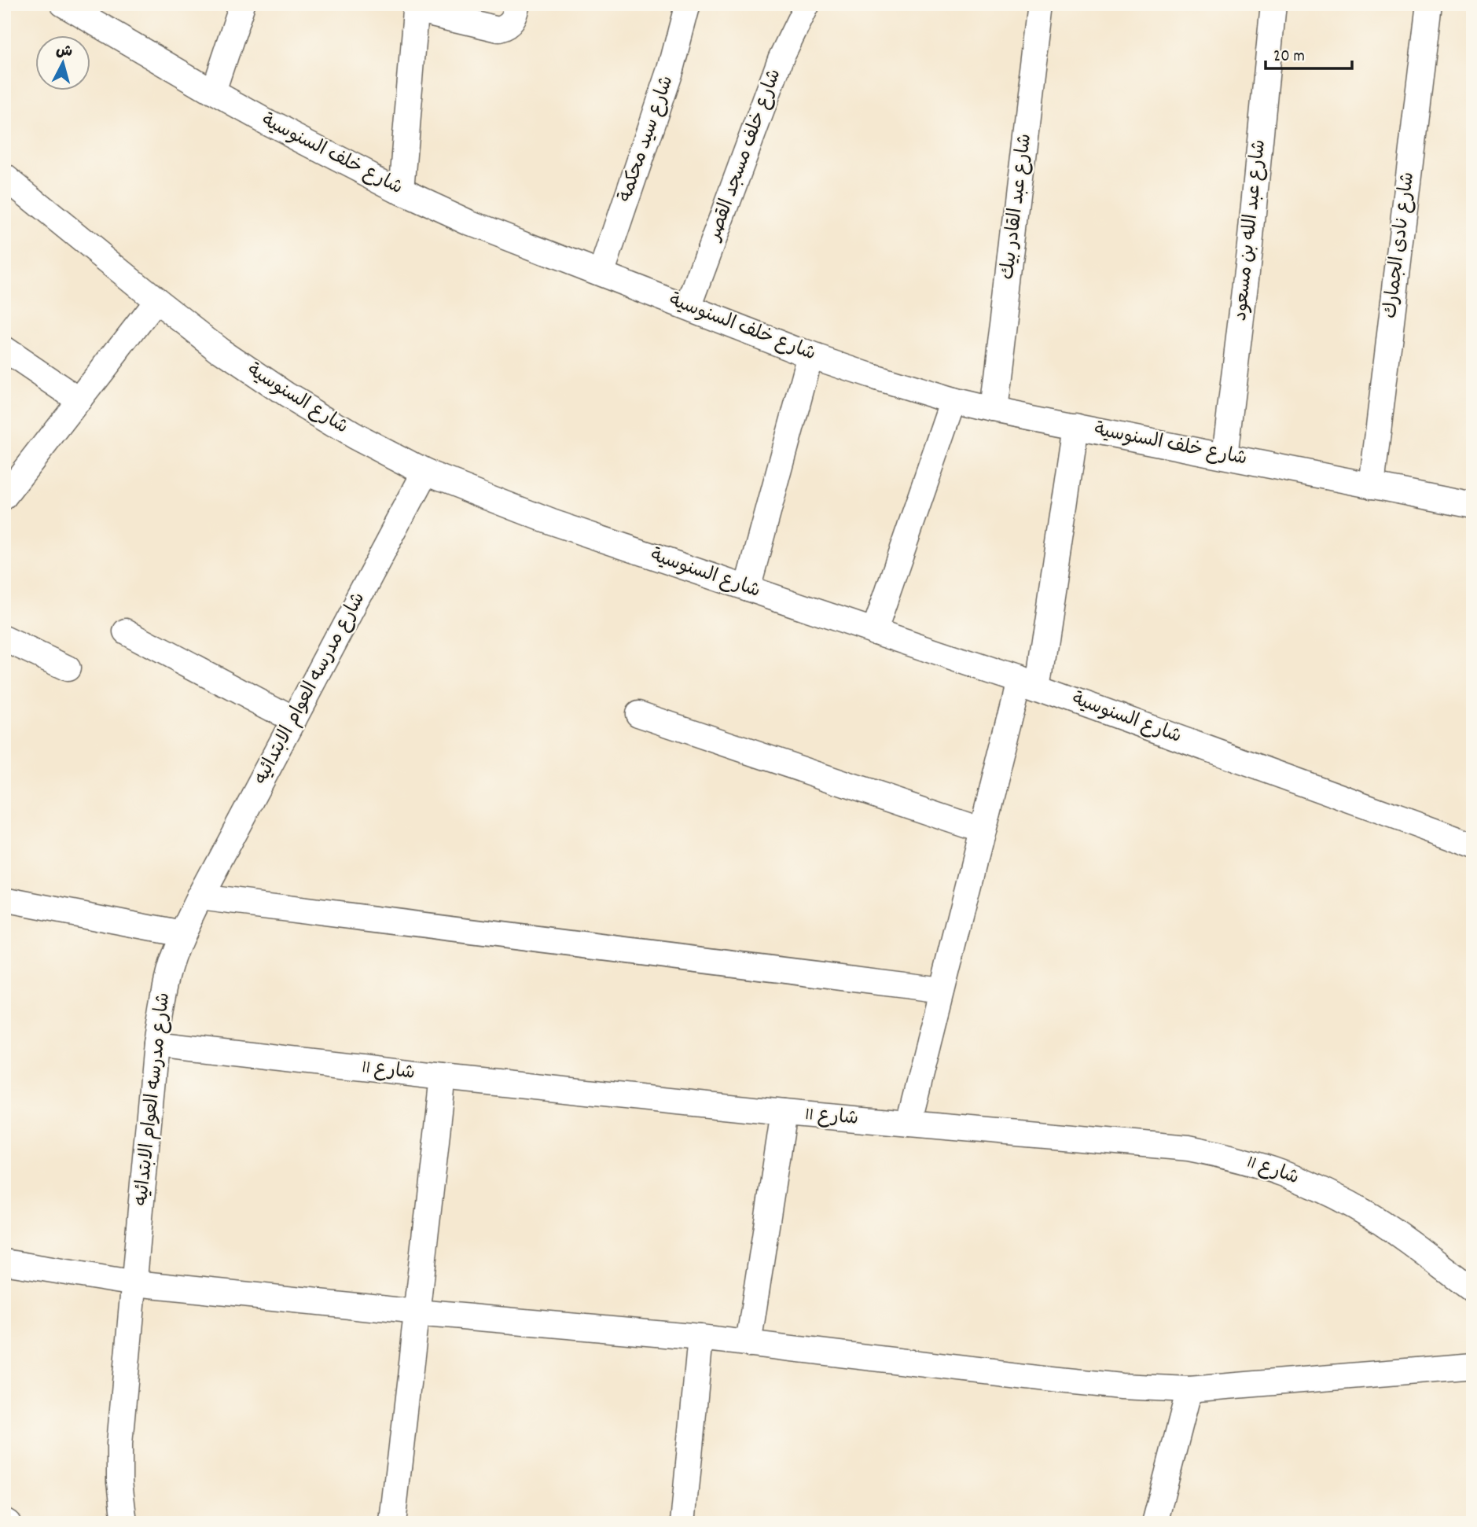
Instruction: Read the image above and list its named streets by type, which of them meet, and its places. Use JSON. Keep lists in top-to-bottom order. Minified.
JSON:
{"streets":{"street":["شارع سيد محكمة","شارع خلف السنوسية","شارع خلف مسجد القصر","شارع عبد القادر بيك","شارع عبد الله بن مسعود","شارع نادى الجمارك","شارع السنوسية","شارع مدرسه العوام الابتدائيه","شارع 11"]},"crossings":[["شارع سيد محكمة","شارع خلف السنوسية"],["شارع خلف السنوسية","شارع خلف مسجد القصر"],["شارع خلف السنوسية","شارع عبد القادر بيك"],["شارع خلف السنوسية","شارع عبد الله بن مسعود"],["شارع خلف السنوسية","شارع نادى الجمارك"],["شارع السنوسية","شارع مدرسه العوام الابتدائيه"],["شارع مدرسه العوام الابتدائيه","شارع 11"]],"scale_bar":"20 m","north":"top"}
